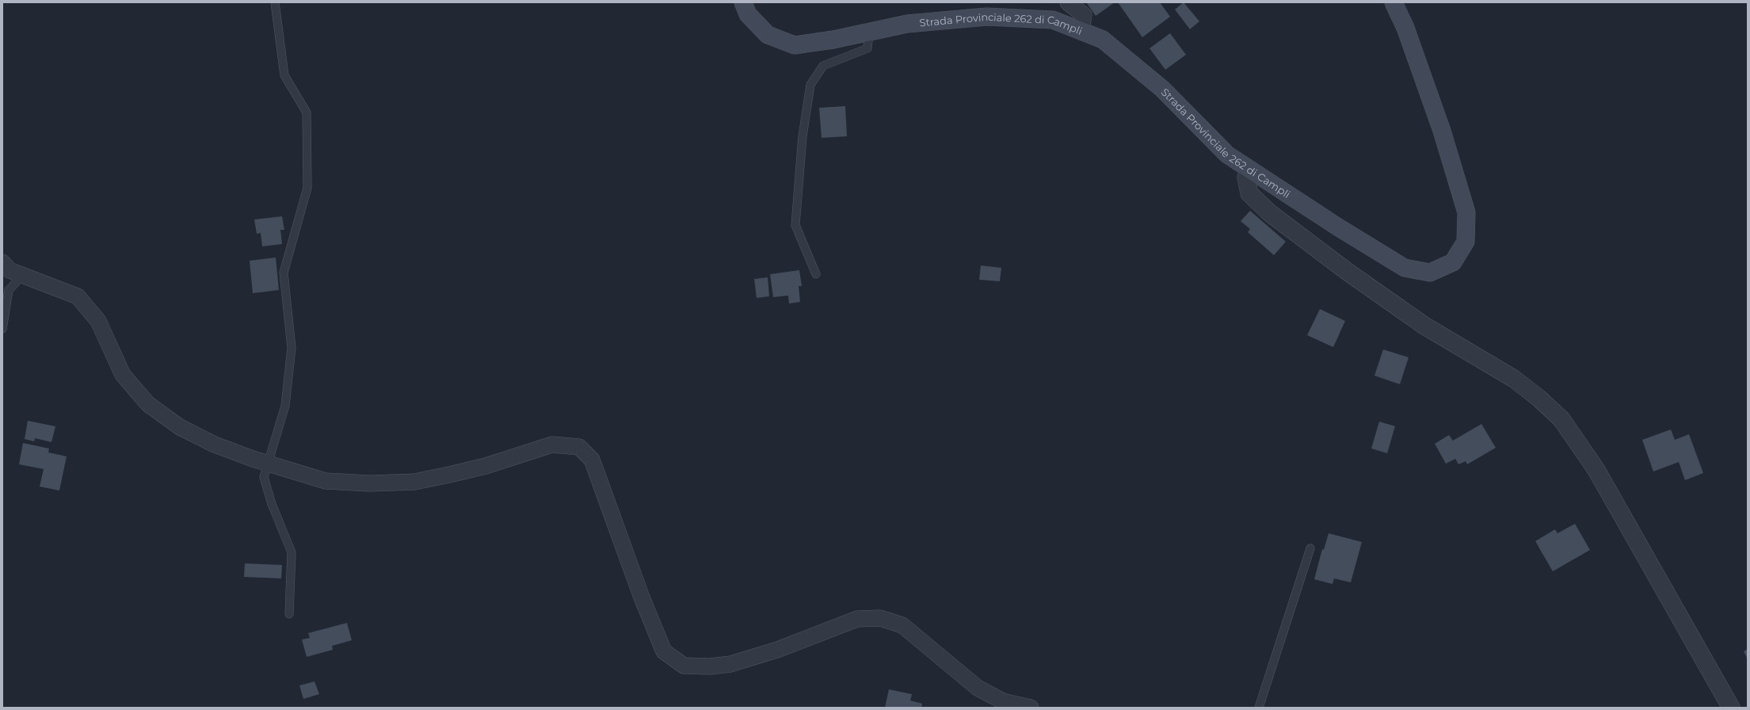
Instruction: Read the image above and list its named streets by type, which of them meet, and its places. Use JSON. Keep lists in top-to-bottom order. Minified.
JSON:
{"streets":{"main road":["Strada Provinciale 262 di Campli"]}}
